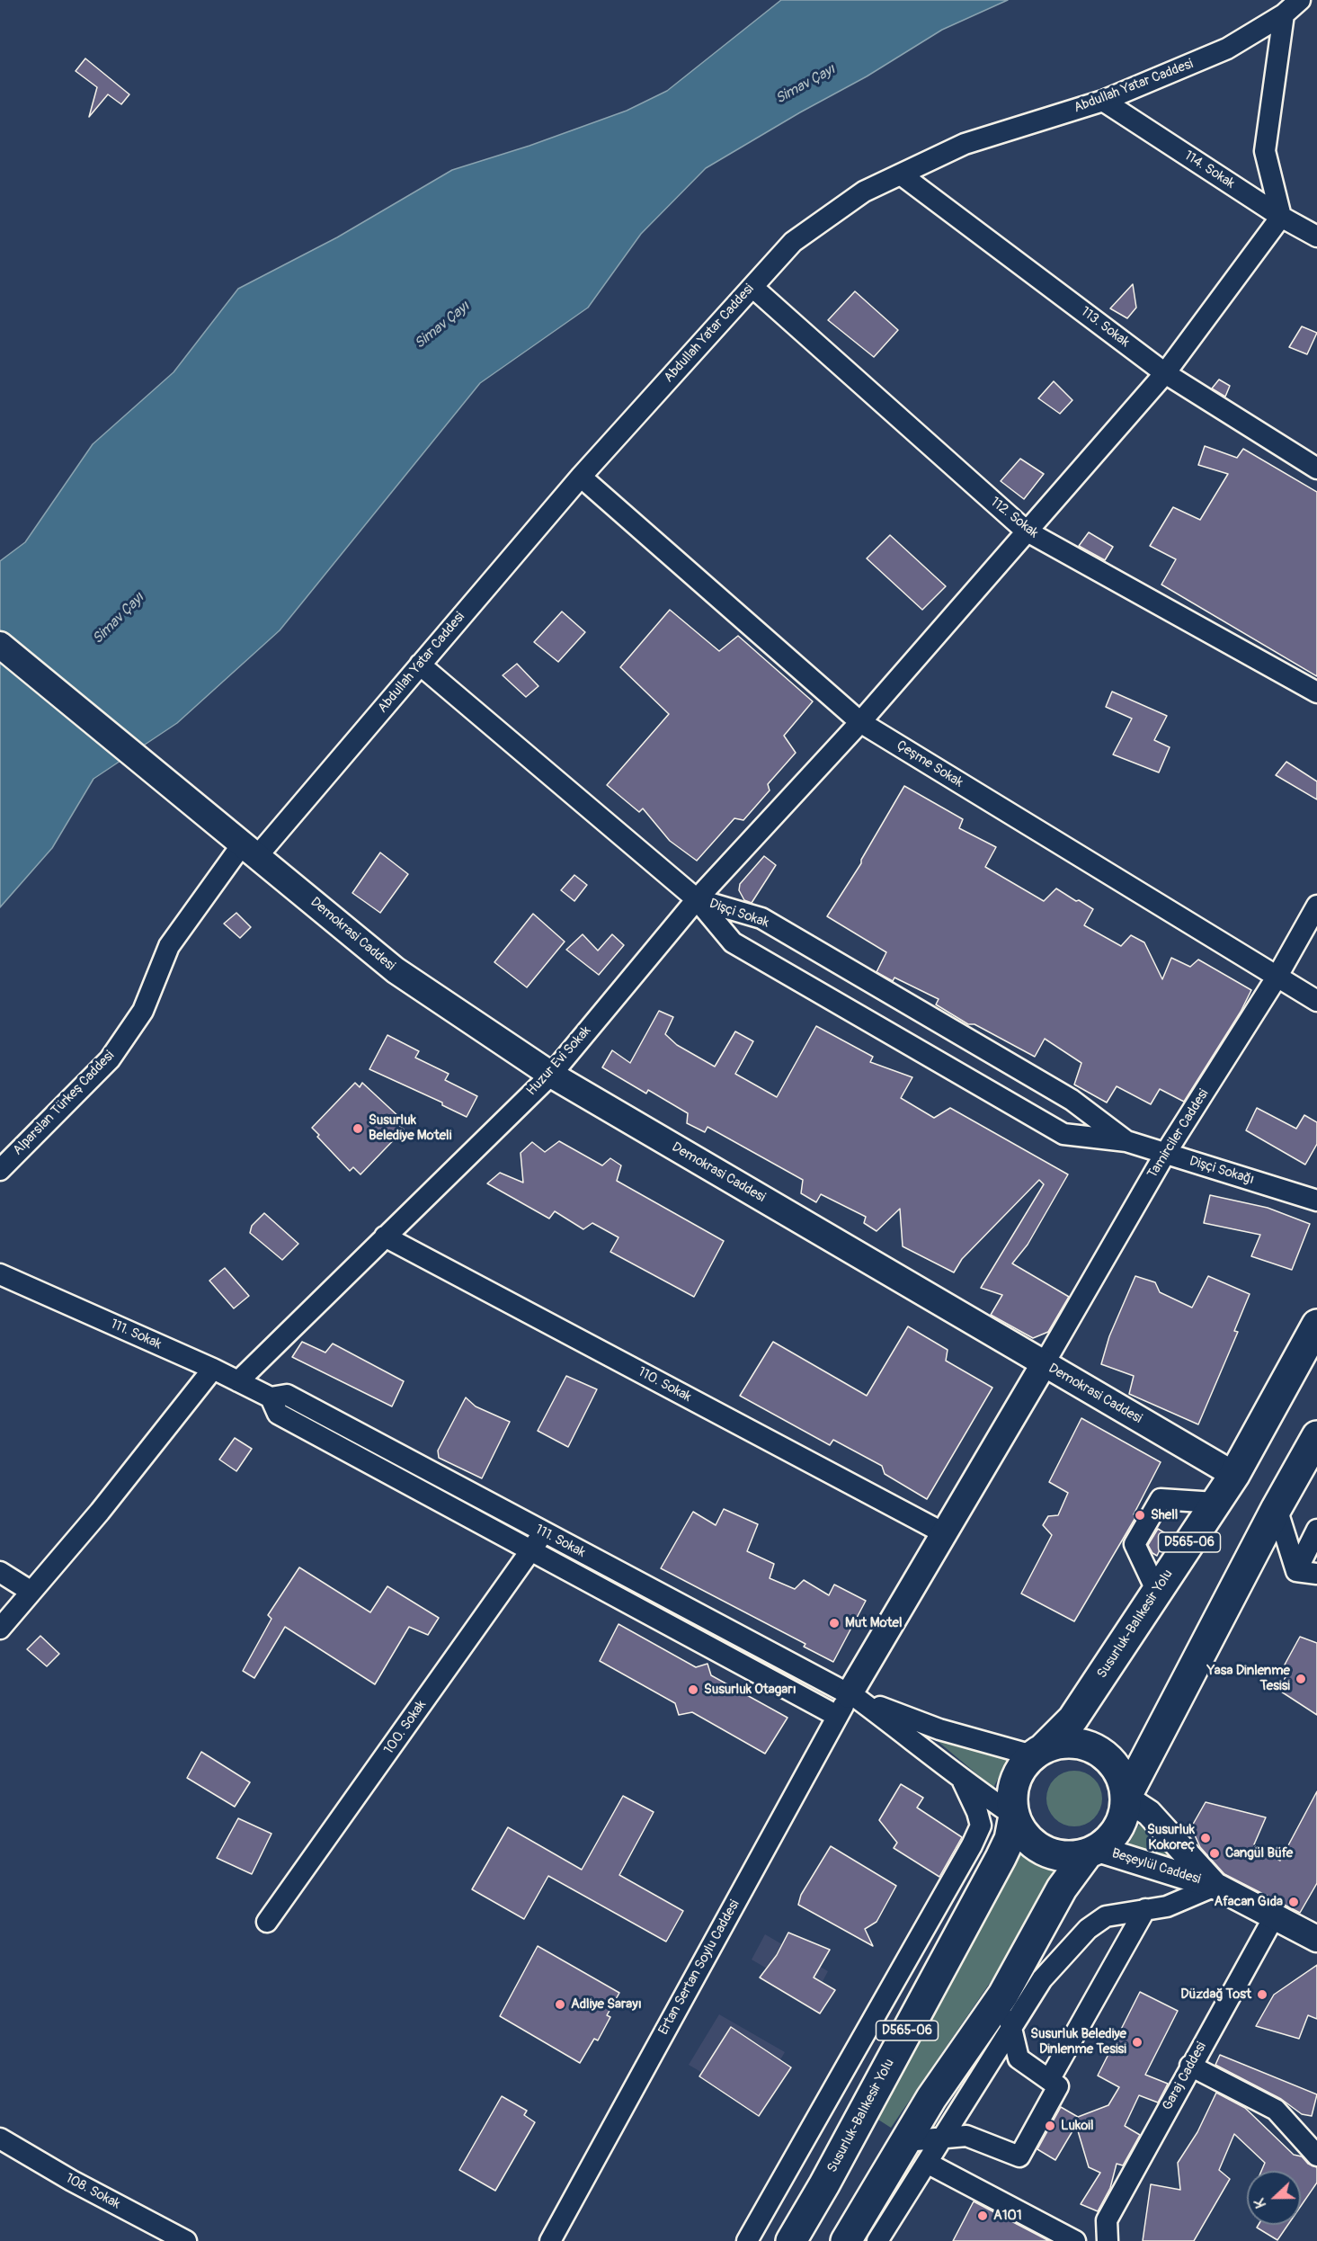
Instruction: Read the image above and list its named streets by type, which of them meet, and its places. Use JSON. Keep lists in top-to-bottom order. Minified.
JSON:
{"streets":{"highway":["D565-06","Susurluk-Balıkesir Yolu"],"main road":["Demokrasi Caddesi","Beşeylül Caddesi"],"street":["Abdullah Yatar Caddesi","114. Sokak","113. Sokak","112. Sokak","Çeşme Sokak","Dişçi Sokak","Huzur Evi Sokak","Alparslan Türkeş Caddesi","Tamirciler Caddesi","Dişçi Sokağı","111. Sokak","110. Sokak","100. Sokak","Ertan Sertan Soylu Caddesi","Garaj Caddesi","108. Sokak"]},"crossings":[["Abdullah Yatar Caddesi","114. Sokak"],["Abdullah Yatar Caddesi","113. Sokak"],["Abdullah Yatar Caddesi","112. Sokak"],["Abdullah Yatar Caddesi","Çeşme Sokak"],["Abdullah Yatar Caddesi","Demokrasi Caddesi"],["Abdullah Yatar Caddesi","Alparslan Türkeş Caddesi"],["114. Sokak","Huzur Evi Sokak"],["113. Sokak","Huzur Evi Sokak"],["112. Sokak","Huzur Evi Sokak"],["Çeşme Sokak","Huzur Evi Sokak"],["Çeşme Sokak","Tamirciler Caddesi"],["Dişçi Sokak","Huzur Evi Sokak"],["Dişçi Sokak","Dişçi Sokağı"],["Demokrasi Caddesi","Huzur Evi Sokak"],["Demokrasi Caddesi","Alparslan Türkeş Caddesi"],["Demokrasi Caddesi","Tamirciler Caddesi"],["Demokrasi Caddesi","Susurluk-Balıkesir Yolu"],["Huzur Evi Sokak","111. Sokak"],["Huzur Evi Sokak","110. Sokak"],["Tamirciler Caddesi","Dişçi Sokağı"],["111. Sokak","100. Sokak"],["111. Sokak","Ertan Sertan Soylu Caddesi"],["Susurluk-Balıkesir Yolu","Beşeylül Caddesi"],["Beşeylül Caddesi","Garaj Caddesi"]],"water":["Simav Çayı"],"places":["Susurluk Belediye Moteli","Shell","Mut Motel","Yasa Dinlenme Tesisi","Susurluk Otagarı","Susurluk Kokoreç","Cangül Büfe","Afacan Gıda","Düzdağ Tost","Adliye Sarayı","Susurluk Belediye Dinlenme Tesisi","Lukoil","A101"],"north":"left"}
